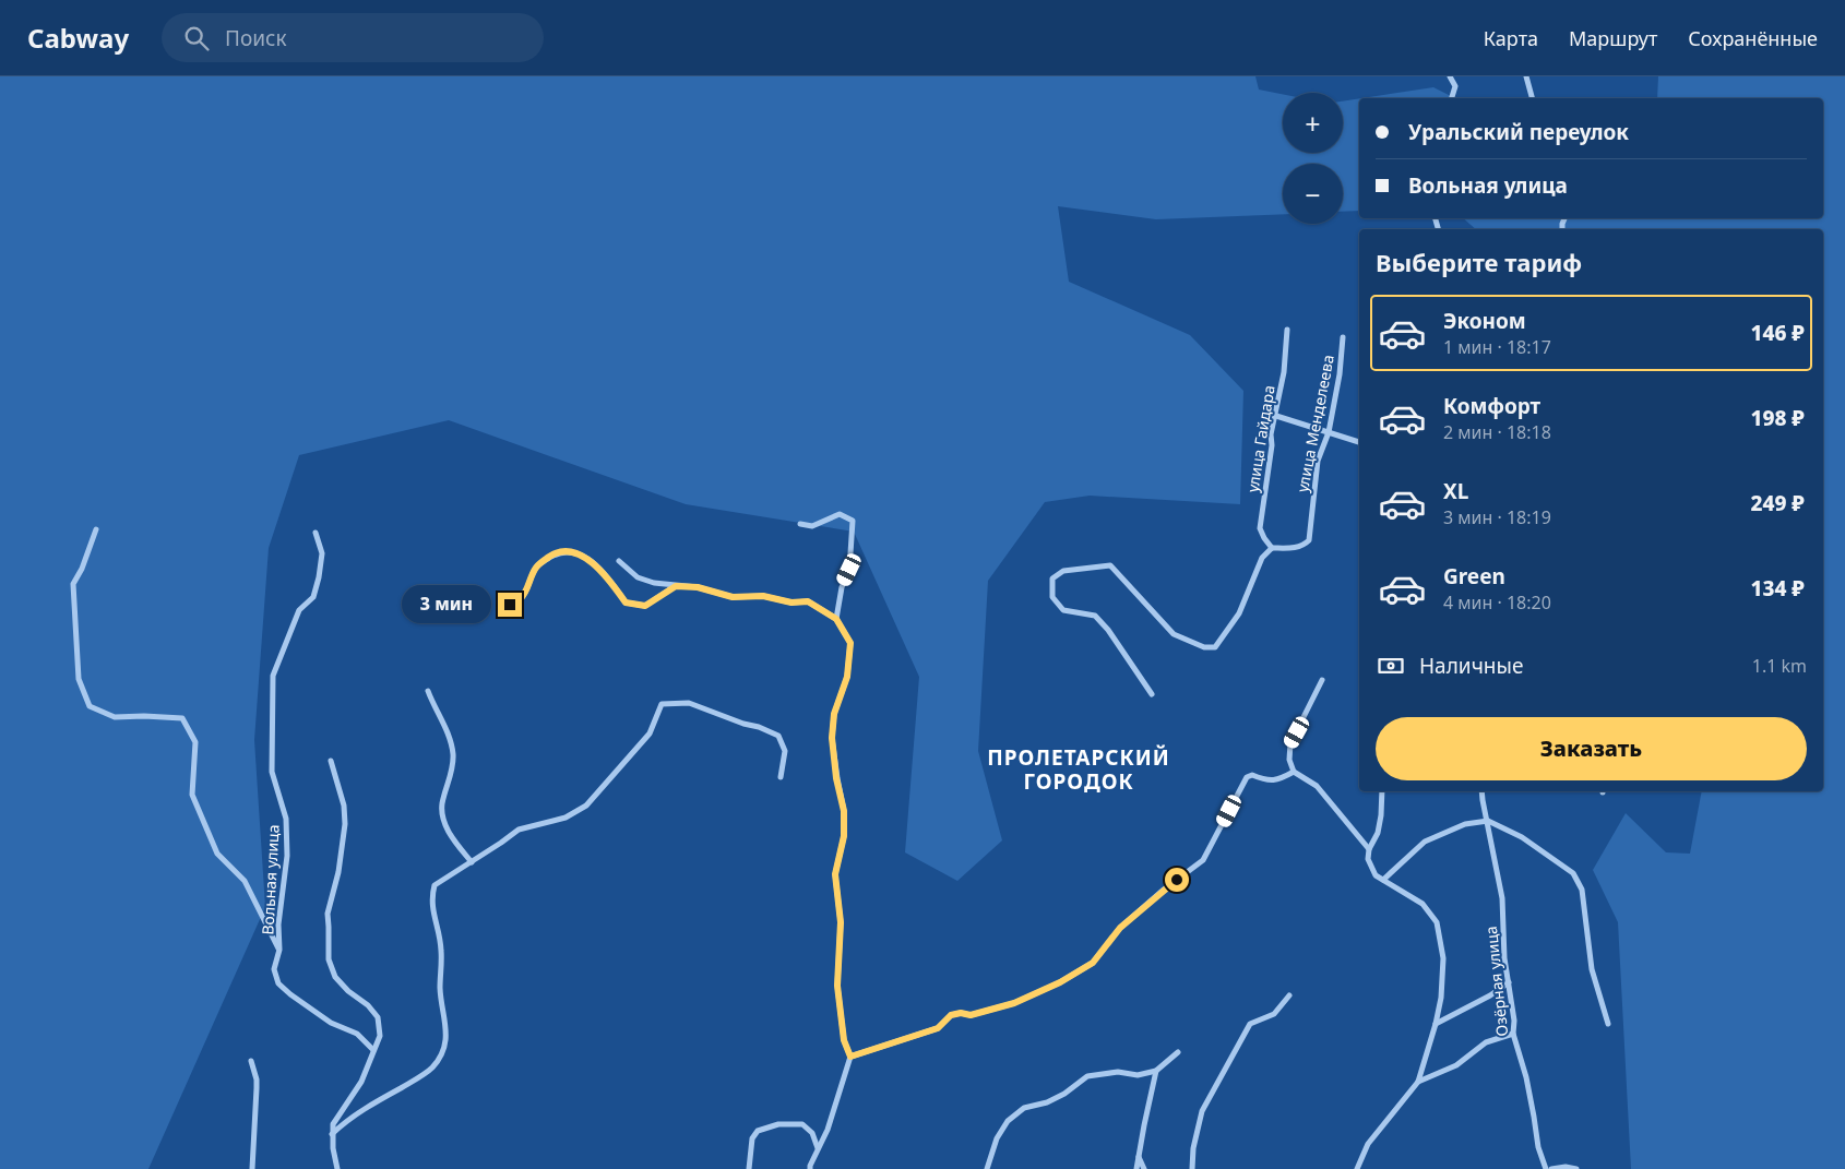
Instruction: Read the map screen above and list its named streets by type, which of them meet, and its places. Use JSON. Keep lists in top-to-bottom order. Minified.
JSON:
{"streets":{"street":["улица Менделеева","улица Гайдара","Вольная улица","Озёрная улица"]},"crossings":[["улица Менделеева","улица Гайдара"]],"districts":["ПРОЛЕТАРСКИЙ ГОРОДОК"],"page":{"header":"Cabway","search":"Поиск","nav":["Карта","Маршрут","Сохранённые"],"map_buttons":["+","−"],"banner":["Уральский переулок","Вольная улица"],"heading":"Выберите тариф","list":[{"name":"Эконом","note":"1 мин · 18:17","value":"146 ₽"},{"name":"Комфорт","note":"2 мин · 18:18","value":"198 ₽"},{"name":"XL","note":"3 мин · 18:19","value":"249 ₽"},{"name":"Green","note":"4 мин · 18:20","value":"134 ₽"}],"bubble":"3 мин","pay":["Наличные","1.1 km"],"buttons":"Заказать"}}
